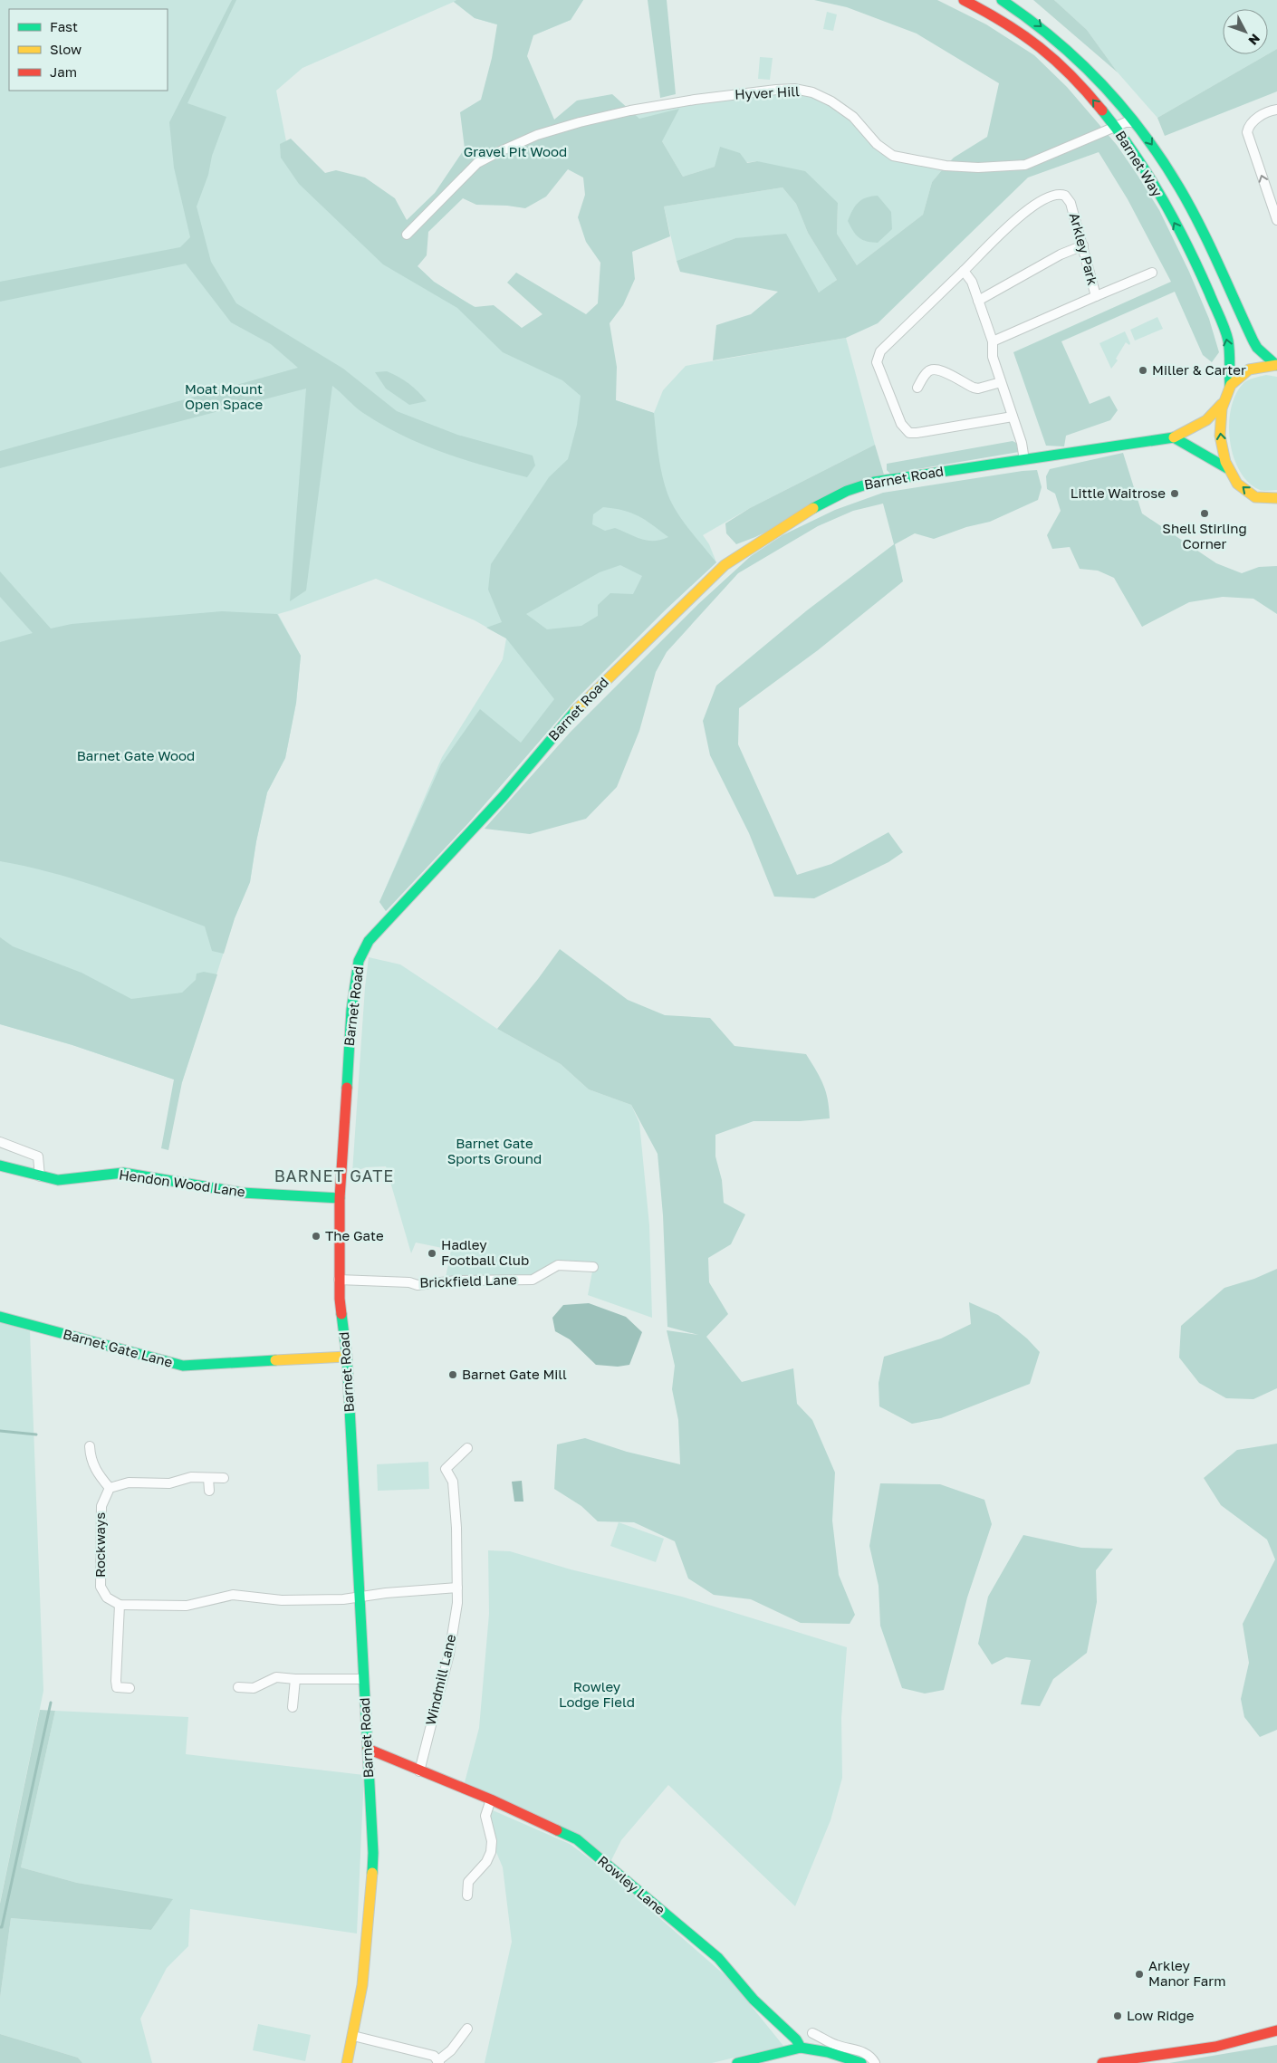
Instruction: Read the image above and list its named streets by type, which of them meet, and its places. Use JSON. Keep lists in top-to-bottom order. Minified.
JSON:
{"streets":{"main road":["Barnet Way","Barnet Road","Hendon Wood Lane","Barnet Gate Lane","Rowley Lane"],"street":["Hyver Hill","Arkley Park","Brickfield Lane","Rockways","Windmill Lane"]},"crossings":[["Hyver Hill","Barnet Way"],["Barnet Road","Hendon Wood Lane"],["Barnet Road","Brickfield Lane"],["Barnet Road","Barnet Gate Lane"],["Barnet Road","Rowley Lane"],["Windmill Lane","Rowley Lane"]],"districts":["BARNET GATE"],"parks":["Gravel Pit Wood","Moat Mount Open Space","Barnet Gate Wood","Barnet Gate Sports Ground","Rowley Lodge Field"],"places":["Miller & Carter","Little Waitrose","Shell Stirling Corner","The Gate","Hadley Football Club","Barnet Gate Mill","Arkley Manor Farm","Low Ridge"],"legend":["Fast","Slow","Jam"],"north":"bottom right"}
